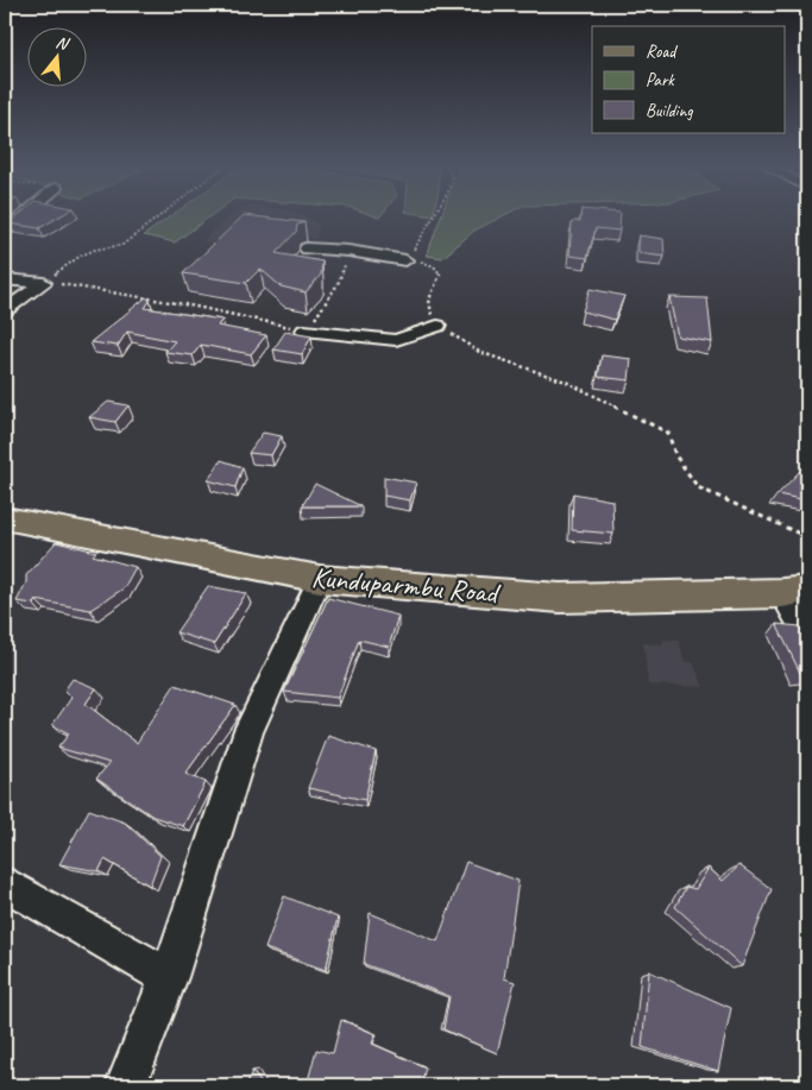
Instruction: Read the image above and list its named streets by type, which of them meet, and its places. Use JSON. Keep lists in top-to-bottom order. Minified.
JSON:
{"streets":{"main road":["Kunduparmbu Road"]},"legend":["Road","Park","Building"],"north":"top"}
